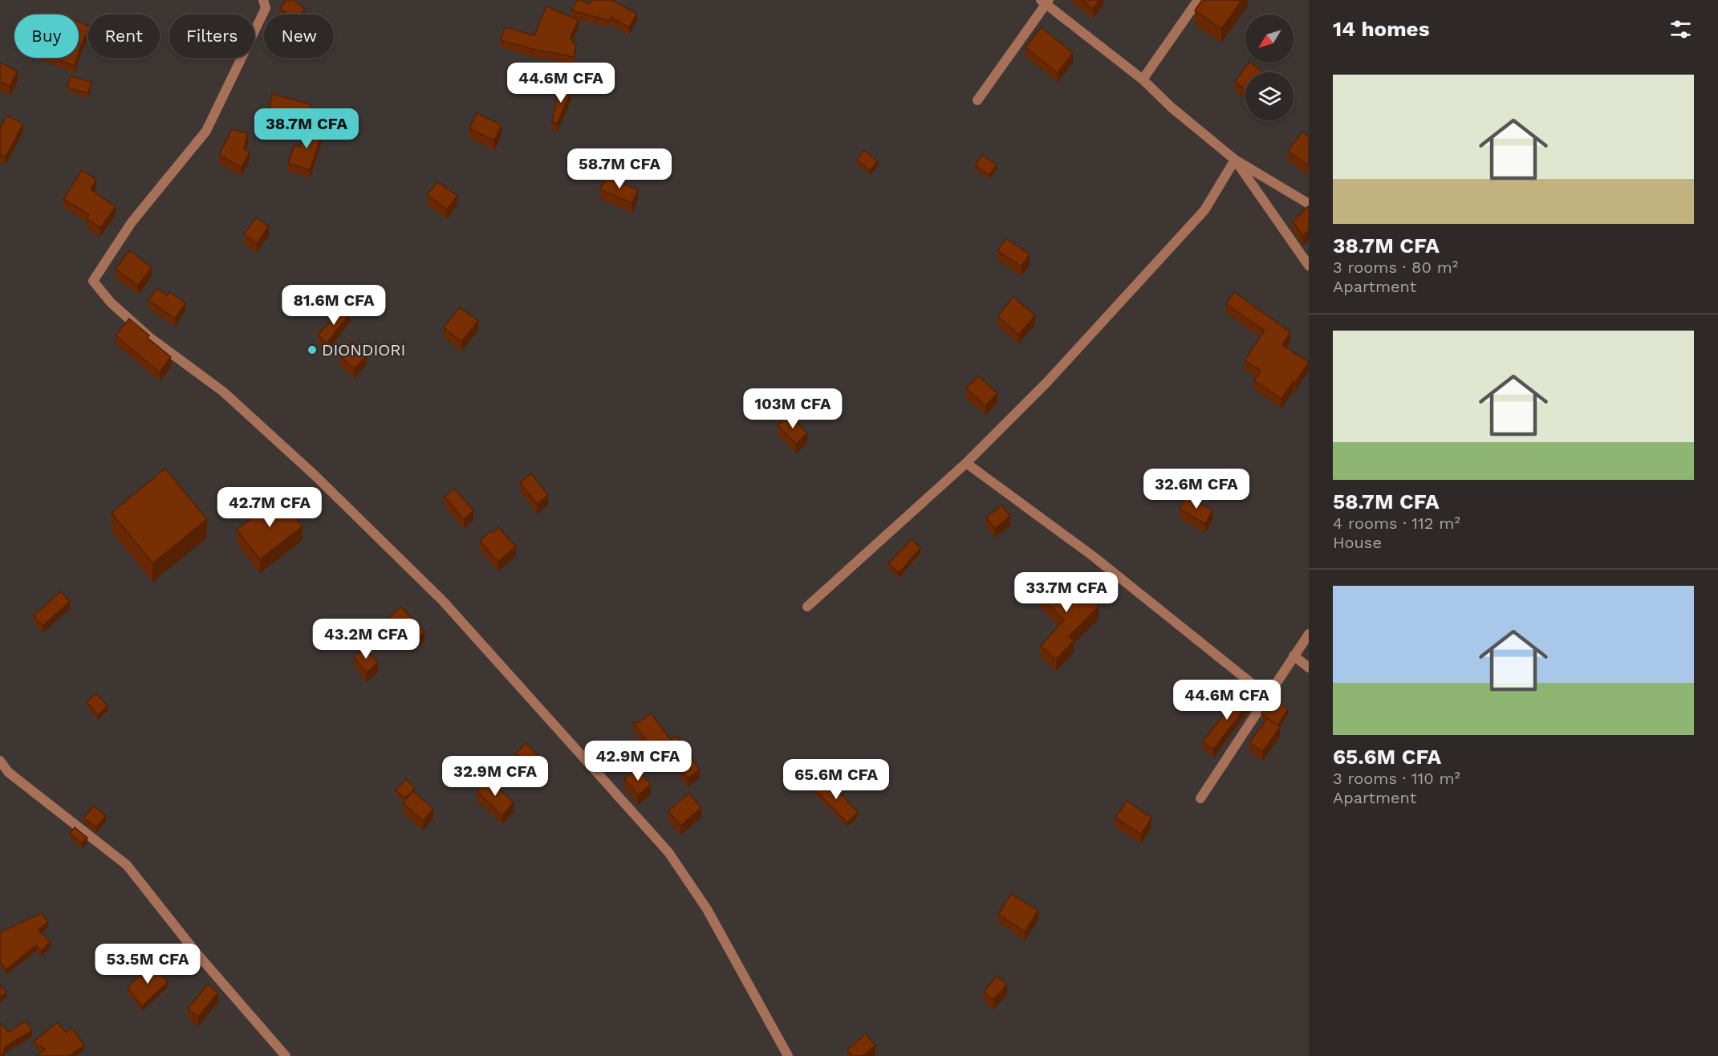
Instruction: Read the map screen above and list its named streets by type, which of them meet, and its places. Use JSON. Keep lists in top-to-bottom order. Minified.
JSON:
{"places":["DIONDIORI"],"north":"bottom left","page":{"heading":"14 homes","chip":["Buy","Rent","Filters","New"],"list":[{"name":"38.7M CFA","note":"3 rooms · 80 m² · Apartment"},{"name":"58.7M CFA","note":"4 rooms · 112 m² · House"},{"name":"65.6M CFA","note":"3 rooms · 110 m² · Apartment"}],"price":["44.6M CFA","38.7M CFA","58.7M CFA","81.6M CFA","103M CFA","32.6M CFA","42.7M CFA","33.7M CFA","43.2M CFA","44.6M CFA","42.9M CFA","32.9M CFA","65.6M CFA","53.5M CFA"]}}
